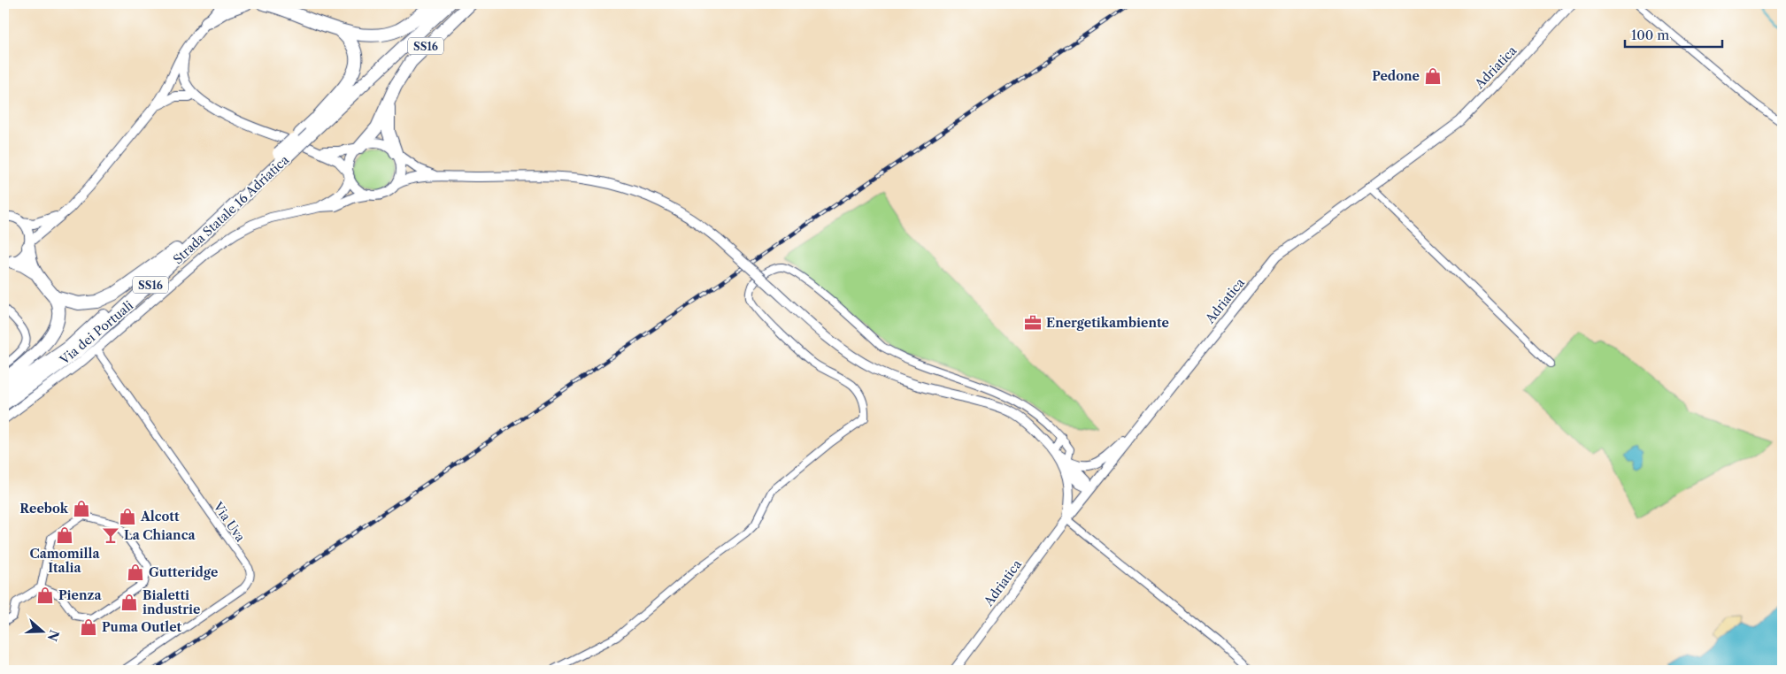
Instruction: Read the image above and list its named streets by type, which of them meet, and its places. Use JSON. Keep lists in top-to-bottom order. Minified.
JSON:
{"streets":{"highway":["SS16","Strada Statale 16 Adriatica"],"street":["Adriatica","Via dei Portuali","Via Uva"]},"crossings":[["SS16","Strada Statale 16 Adriatica"],["SS16","Via dei Portuali"],["Via dei Portuali","Via Uva"]],"places":{"shop":["Pedone","Reebok","Alcott","Camomilla Italia","Gutteridge","Pienza","Bialetti industrie","Puma Outlet"],"office":["Energetikambiente"],"bar":["La Chianca"]},"scale_bar":"100 m","north":"right"}
